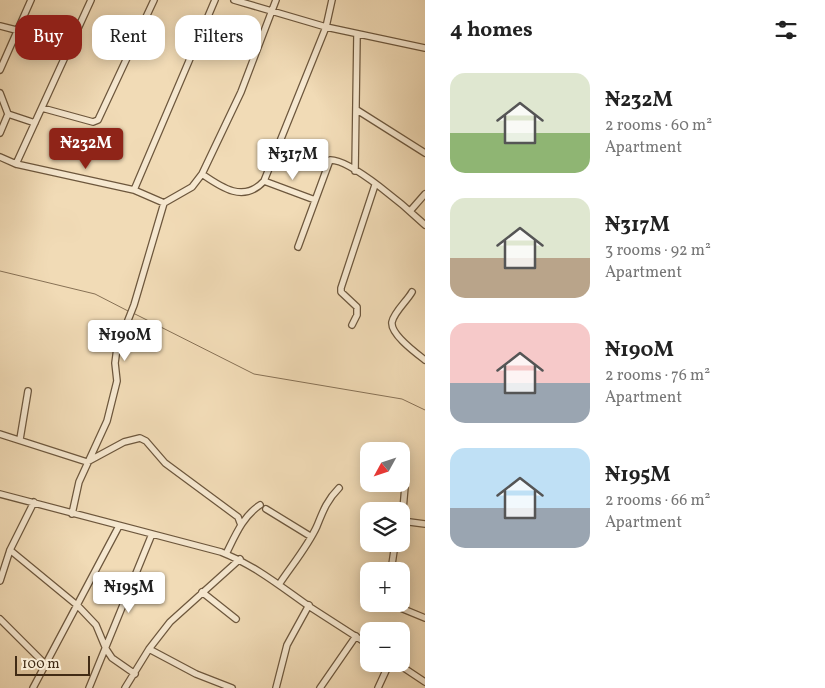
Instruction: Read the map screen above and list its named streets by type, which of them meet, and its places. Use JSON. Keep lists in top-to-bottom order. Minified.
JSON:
{"scale_bar":"100 m","north":"bottom left","page":{"heading":"4 homes","chip":["Buy","Rent","Filters"],"list":[{"name":"₦232M","note":"2 rooms · 60 m² · Apartment"},{"name":"₦317M","note":"3 rooms · 92 m² · Apartment"},{"name":"₦190M","note":"2 rooms · 76 m² · Apartment"},{"name":"₦195M","note":"2 rooms · 66 m² · Apartment"}],"price":["₦232M","₦317M","₦190M","₦195M"],"map_buttons":["+","−"],"scale":"100 m"}}
